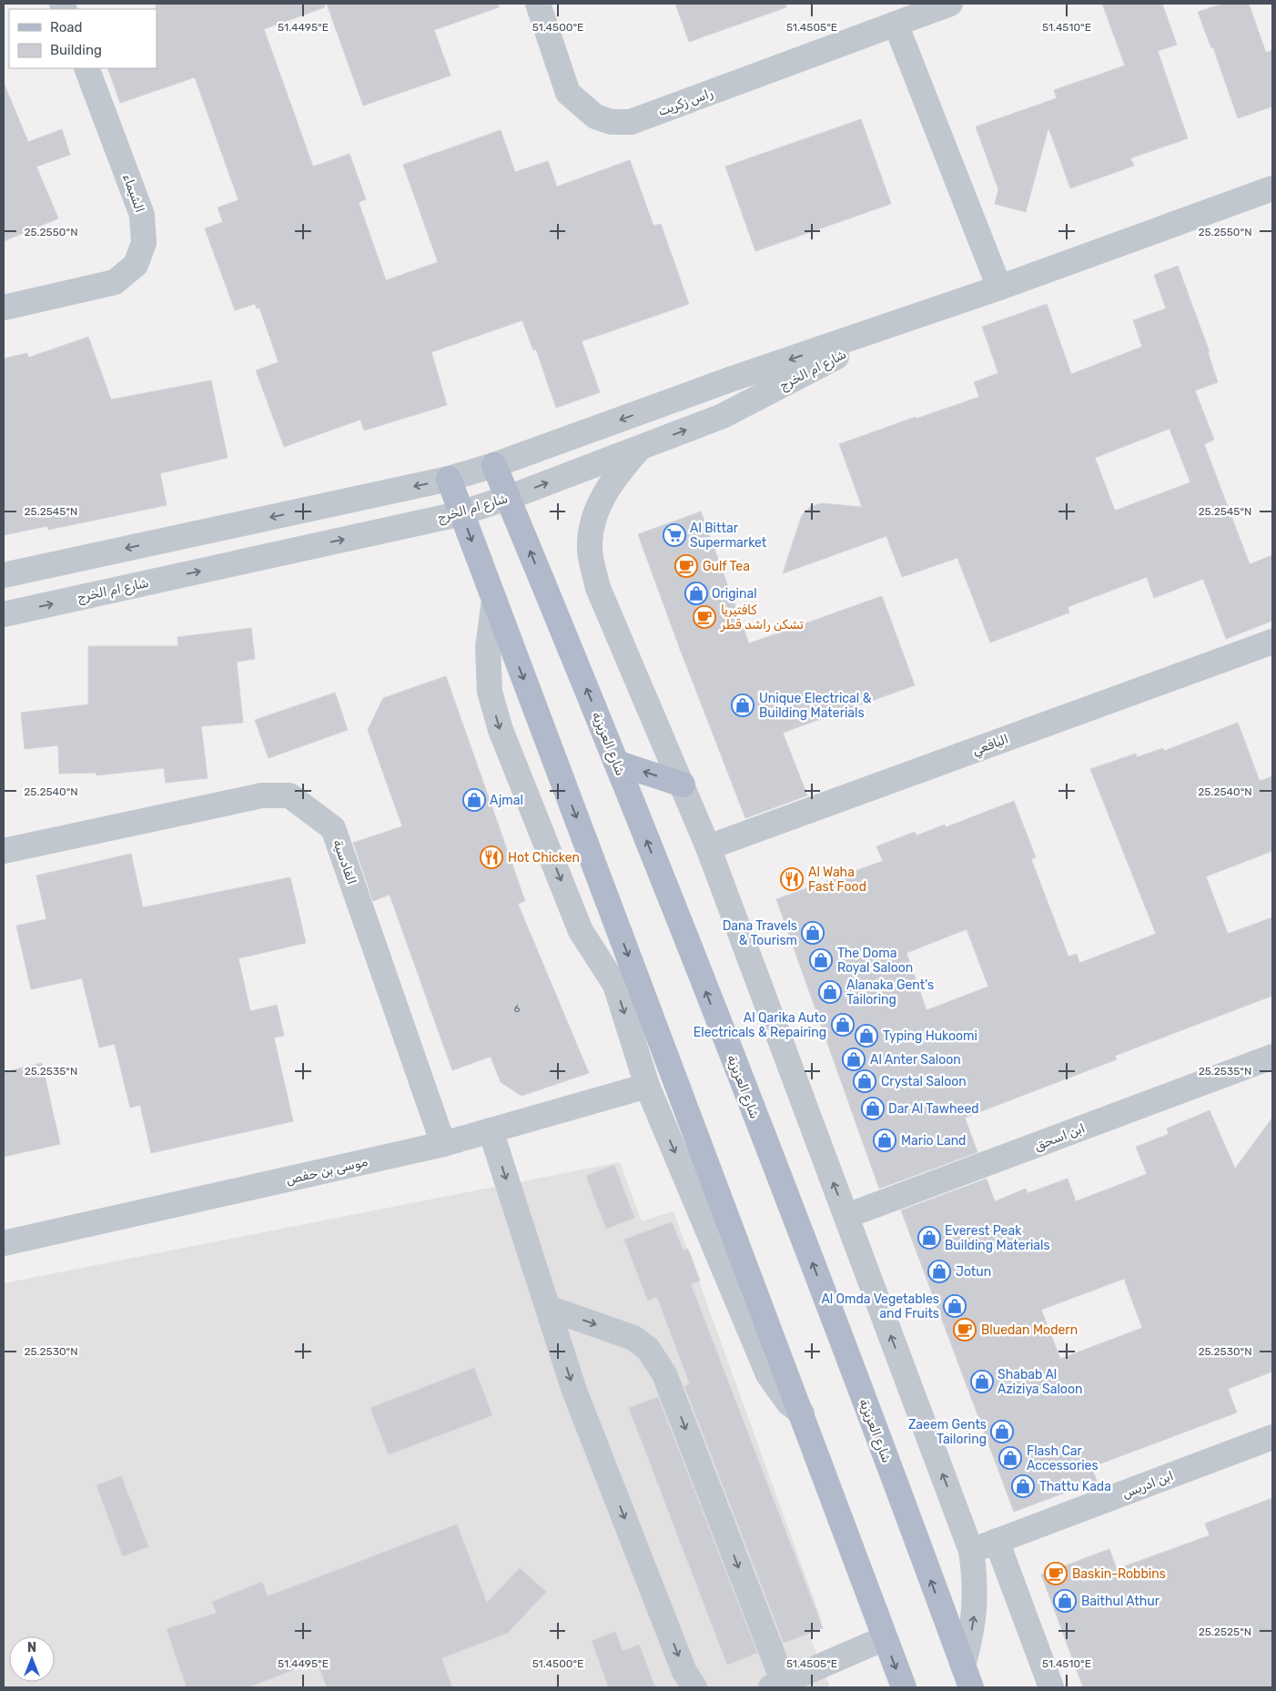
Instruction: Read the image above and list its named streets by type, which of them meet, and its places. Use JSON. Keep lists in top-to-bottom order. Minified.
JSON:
{"streets":{"main road":["شارع العزيزية"],"street":["راس زكريت","الشيماء","شارع ام الخرج","اليافعي","القادسية","ابن اسحق","موسى بن حفص","ابن ادريس"]},"crossings":[["شارع ام الخرج","شارع العزيزية"],["القادسية","موسى بن حفص"]],"places":{"supermarket":["Al Bittar Supermarket"],"cafe":["Gulf Tea","كافتيريا تشكن راشد قطر","Bluedan Modern","Baskin-Robbins"],"shop":["Original","Unique Electrical & Building Materials","Ajmal","Dana Travels & Tourism","The Doma Royal Saloon","Alanaka Gent's Tailoring","Al Qarika Auto Electricals & Repairing","Typing Hukoomi","Al Anter Saloon","Crystal Saloon","Dar Al Tawheed","Mario Land","Everest Peak Building Materials","Jotun","Al Omda Vegetables and Fruits","Shabab Al Aziziya Saloon","Zaeem Gents Tailoring","Flash Car Accessories","Thattu Kada","Baithul Athur"],"restaurant":["Hot Chicken","Al Waha Fast Food"]},"house_numbers":["6"],"legend":["Road","Building"],"north":"top","coordinates":["51.4495°E","51.4500°E","51.4505°E","51.4510°E","25.2550°N","25.2545°N","25.2540°N","25.2535°N","25.2530°N","25.2525°N"]}
